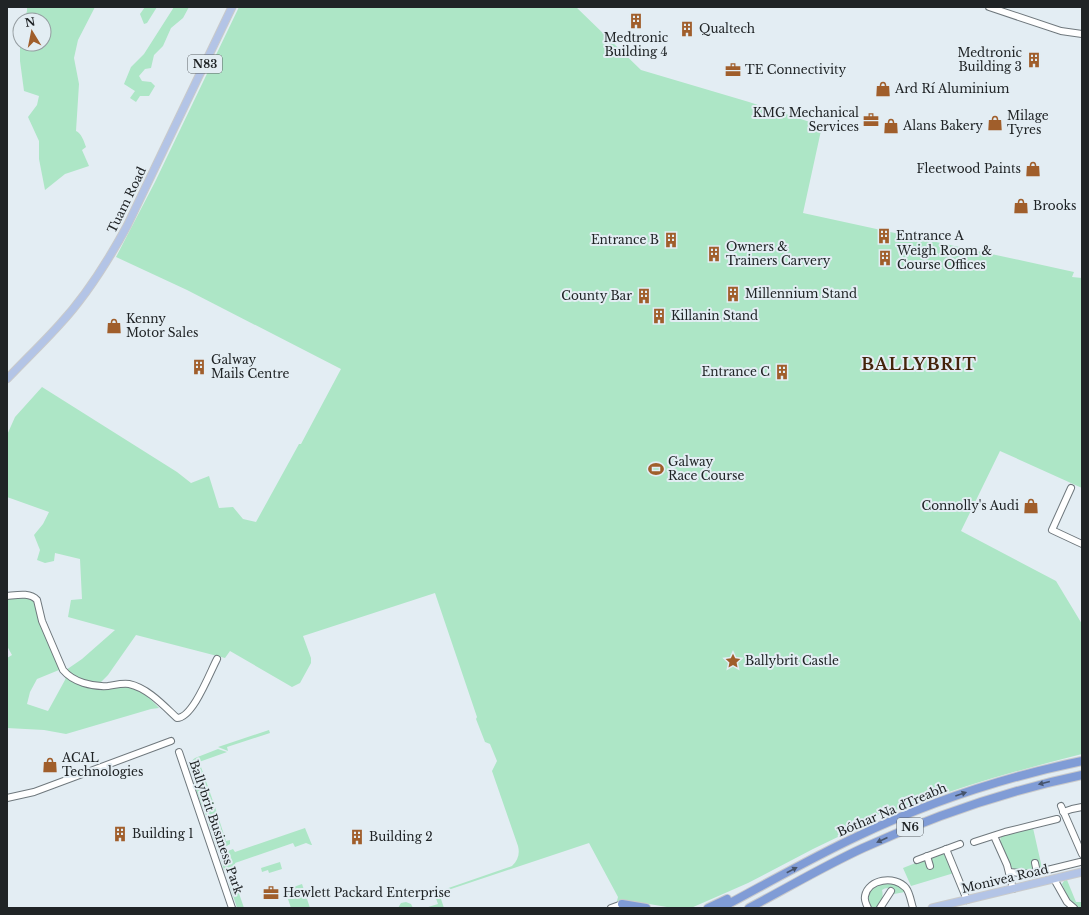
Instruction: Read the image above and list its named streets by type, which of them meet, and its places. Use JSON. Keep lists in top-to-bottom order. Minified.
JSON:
{"streets":{"highway":["Bóthar Na dTreabh","N6"],"main road":["N83","Tuam Road","Monivea Road"],"street":["Ballybrit Business Park"]},"districts":["BALLYBRIT"],"places":{"building":["Medtronic Building 4","Qualtech","Medtronic Building 3","Entrance A","Entrance B","Owners & Trainers Carvery","Weigh Room & Course Offices","Millennium Stand","County Bar","Killanin Stand","Galway Mails Centre","Entrance C","Building 1","Building 2"],"office":["TE Connectivity","KMG Mechanical Services","Hewlett Packard Enterprise"],"shop":["Ard Rí Aluminium","Milage Tyres","Alans Bakery","Fleetwood Paints","Brooks","Kenny Motor Sales","Connolly's Audi","ACAL Technologies"],"sports":["Galway Race Course"],"place":["Ballybrit Castle"]},"north":"top"}
